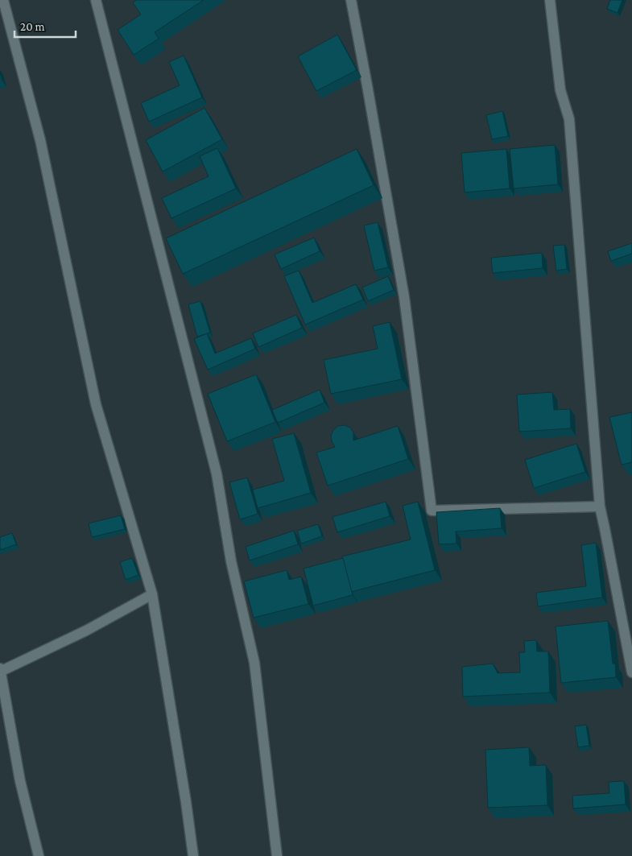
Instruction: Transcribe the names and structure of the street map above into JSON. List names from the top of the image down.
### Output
{
  "scale_bar": "20 m"
}
